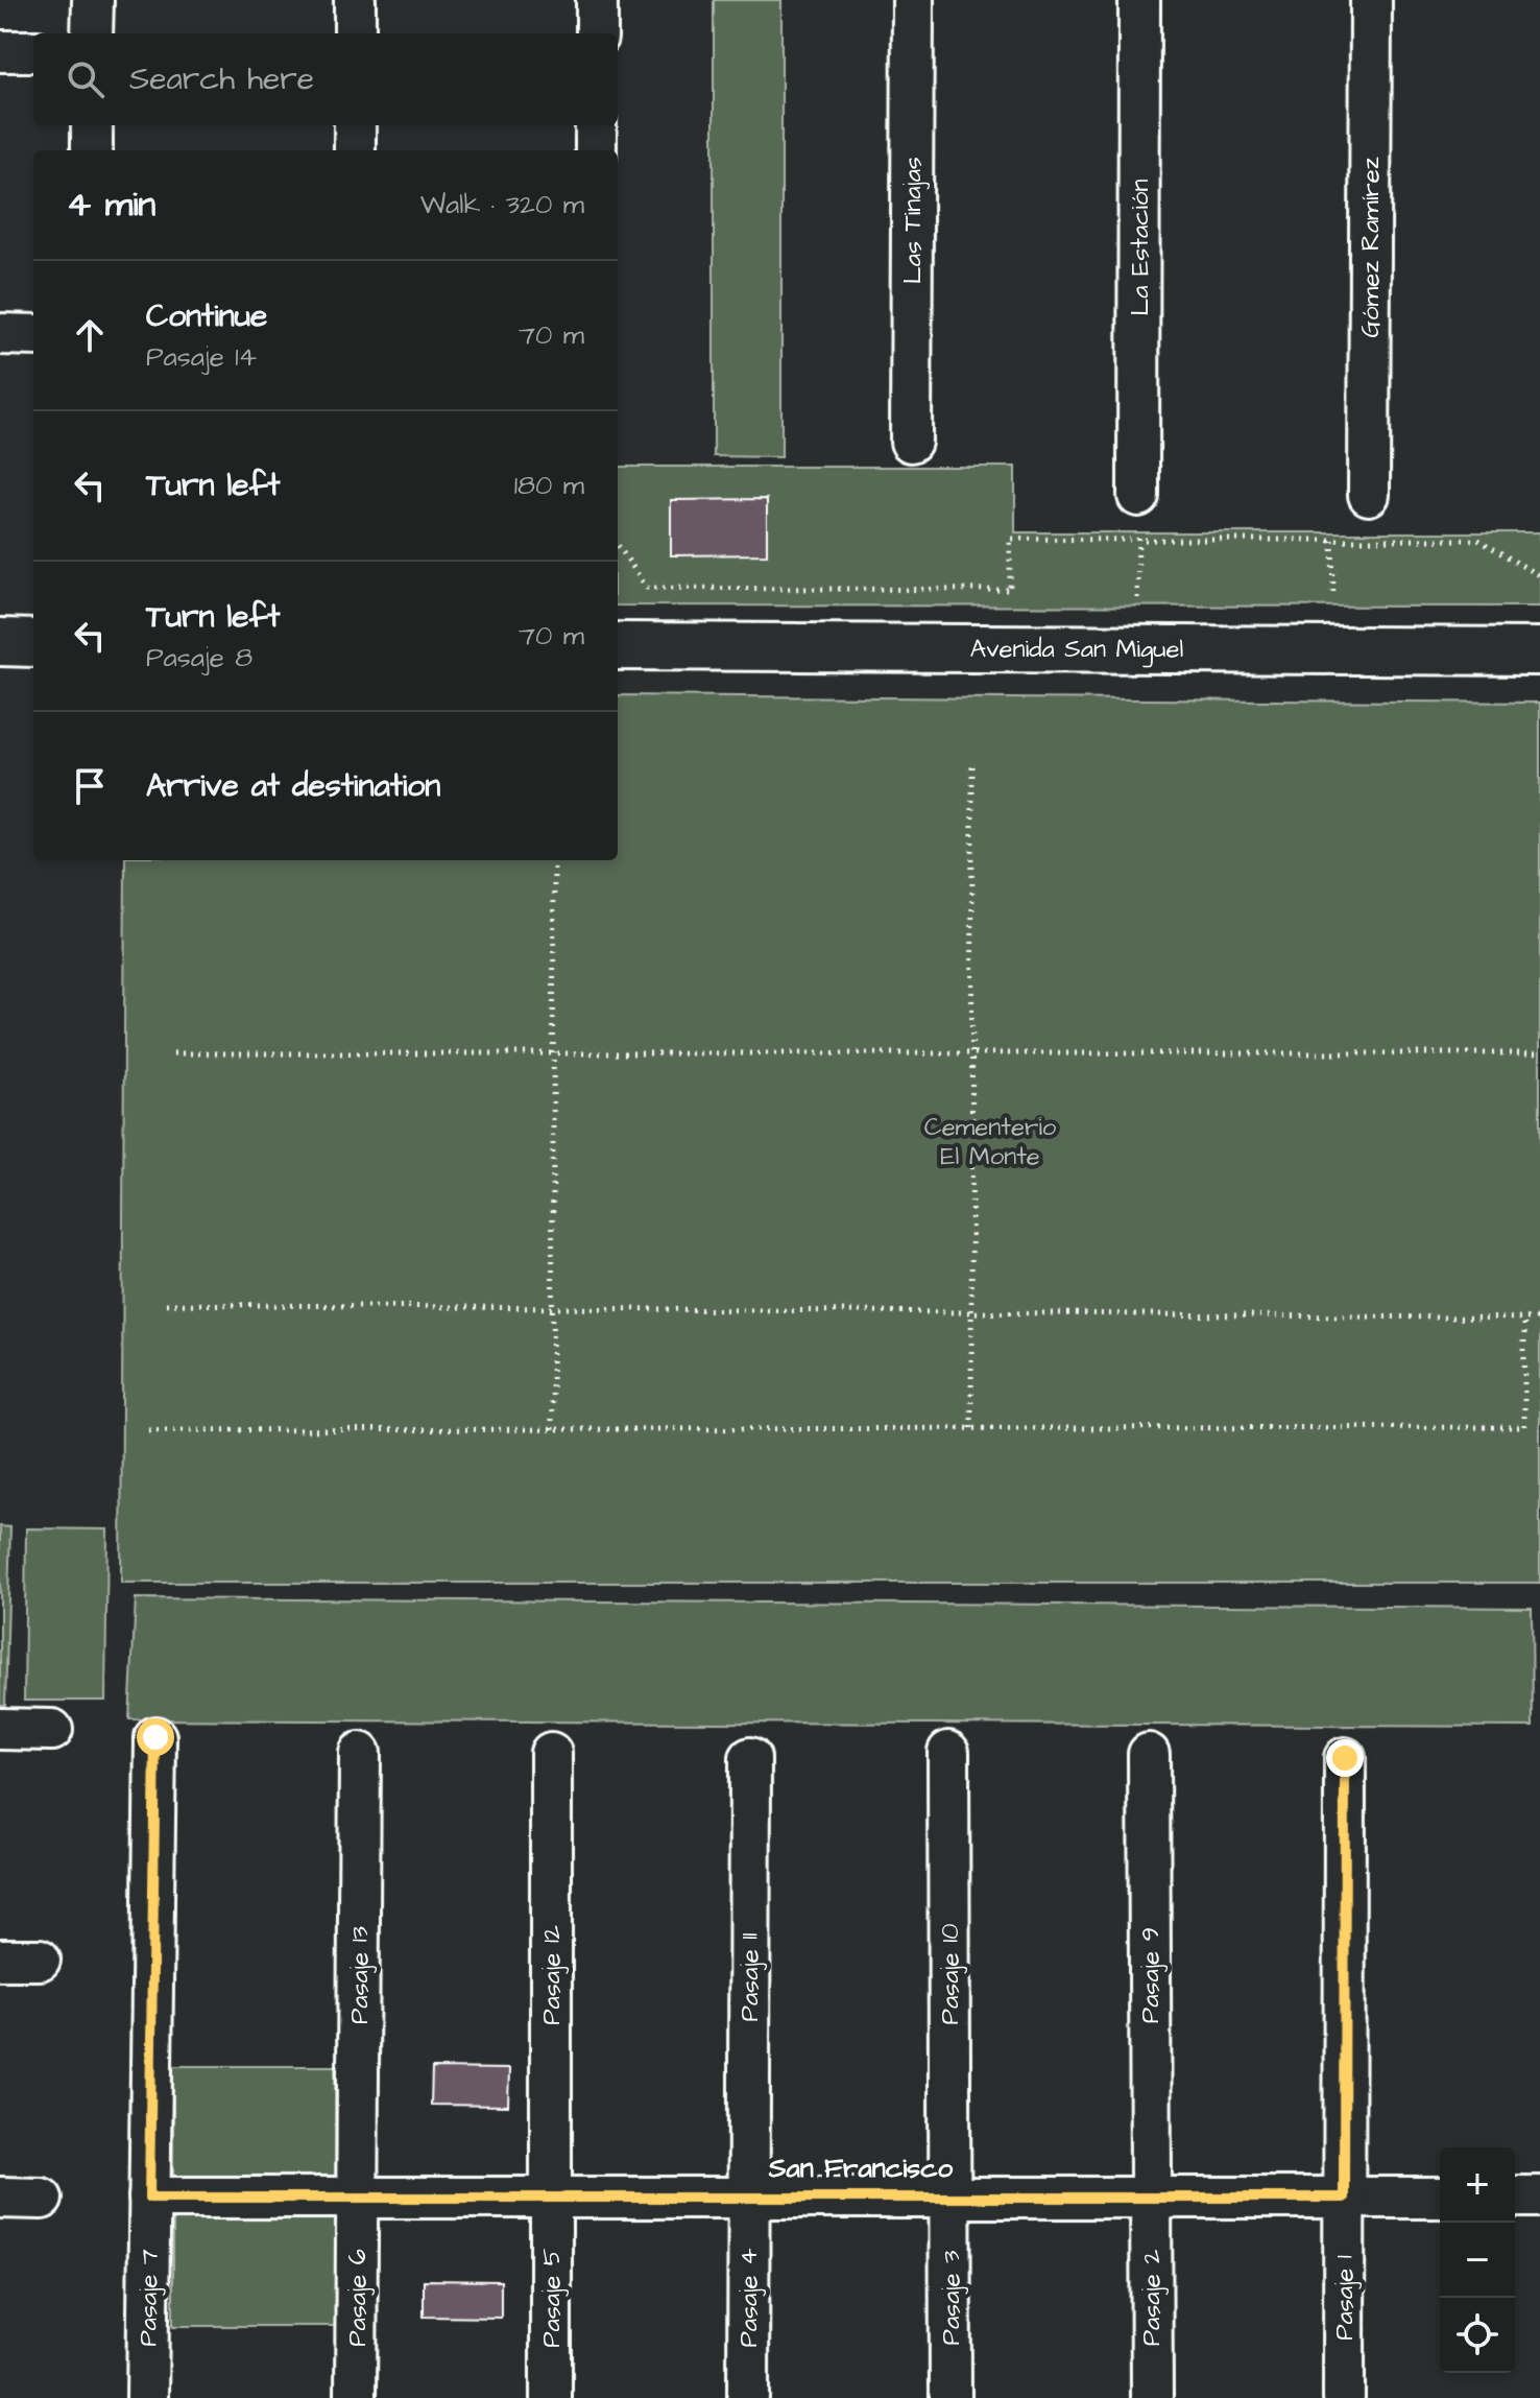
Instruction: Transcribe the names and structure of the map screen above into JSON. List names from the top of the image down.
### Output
{
  "streets": {
    "street": [
      "Las Tinajas",
      "La Estación",
      "Gómez Ramírez",
      "Avenida San Miguel",
      "Pasaje 10",
      "Pasaje 13",
      "Pasaje 12",
      "Pasaje 9",
      "Pasaje 11",
      "Pasaje 7",
      "Pasaje 6",
      "Pasaje 5",
      "Pasaje 4",
      "Pasaje 3",
      "Pasaje 2",
      "Pasaje 1"
    ]
  },
  "crossings": [
    ["Pasaje 10", "Pasaje 3"],
    ["Pasaje 13", "Pasaje 6"],
    ["Pasaje 12", "Pasaje 5"],
    ["Pasaje 9", "Pasaje 2"],
    ["Pasaje 11", "Pasaje 4"]
  ],
  "districts": ["San Francisco"],
  "parks": ["Cementerio El Monte"],
  "page": {
    "search": "Search here",
    "heading": ["4 min", "Walk · 320 m"],
    "list": [
      ["Continue", "Pasaje 14", "70 m"],
      ["Turn left", "180 m"],
      ["Turn left", "Pasaje 8", "70 m"],
      "Arrive at destination"
    ],
    "map_buttons": ["+", "−"]
  }
}
